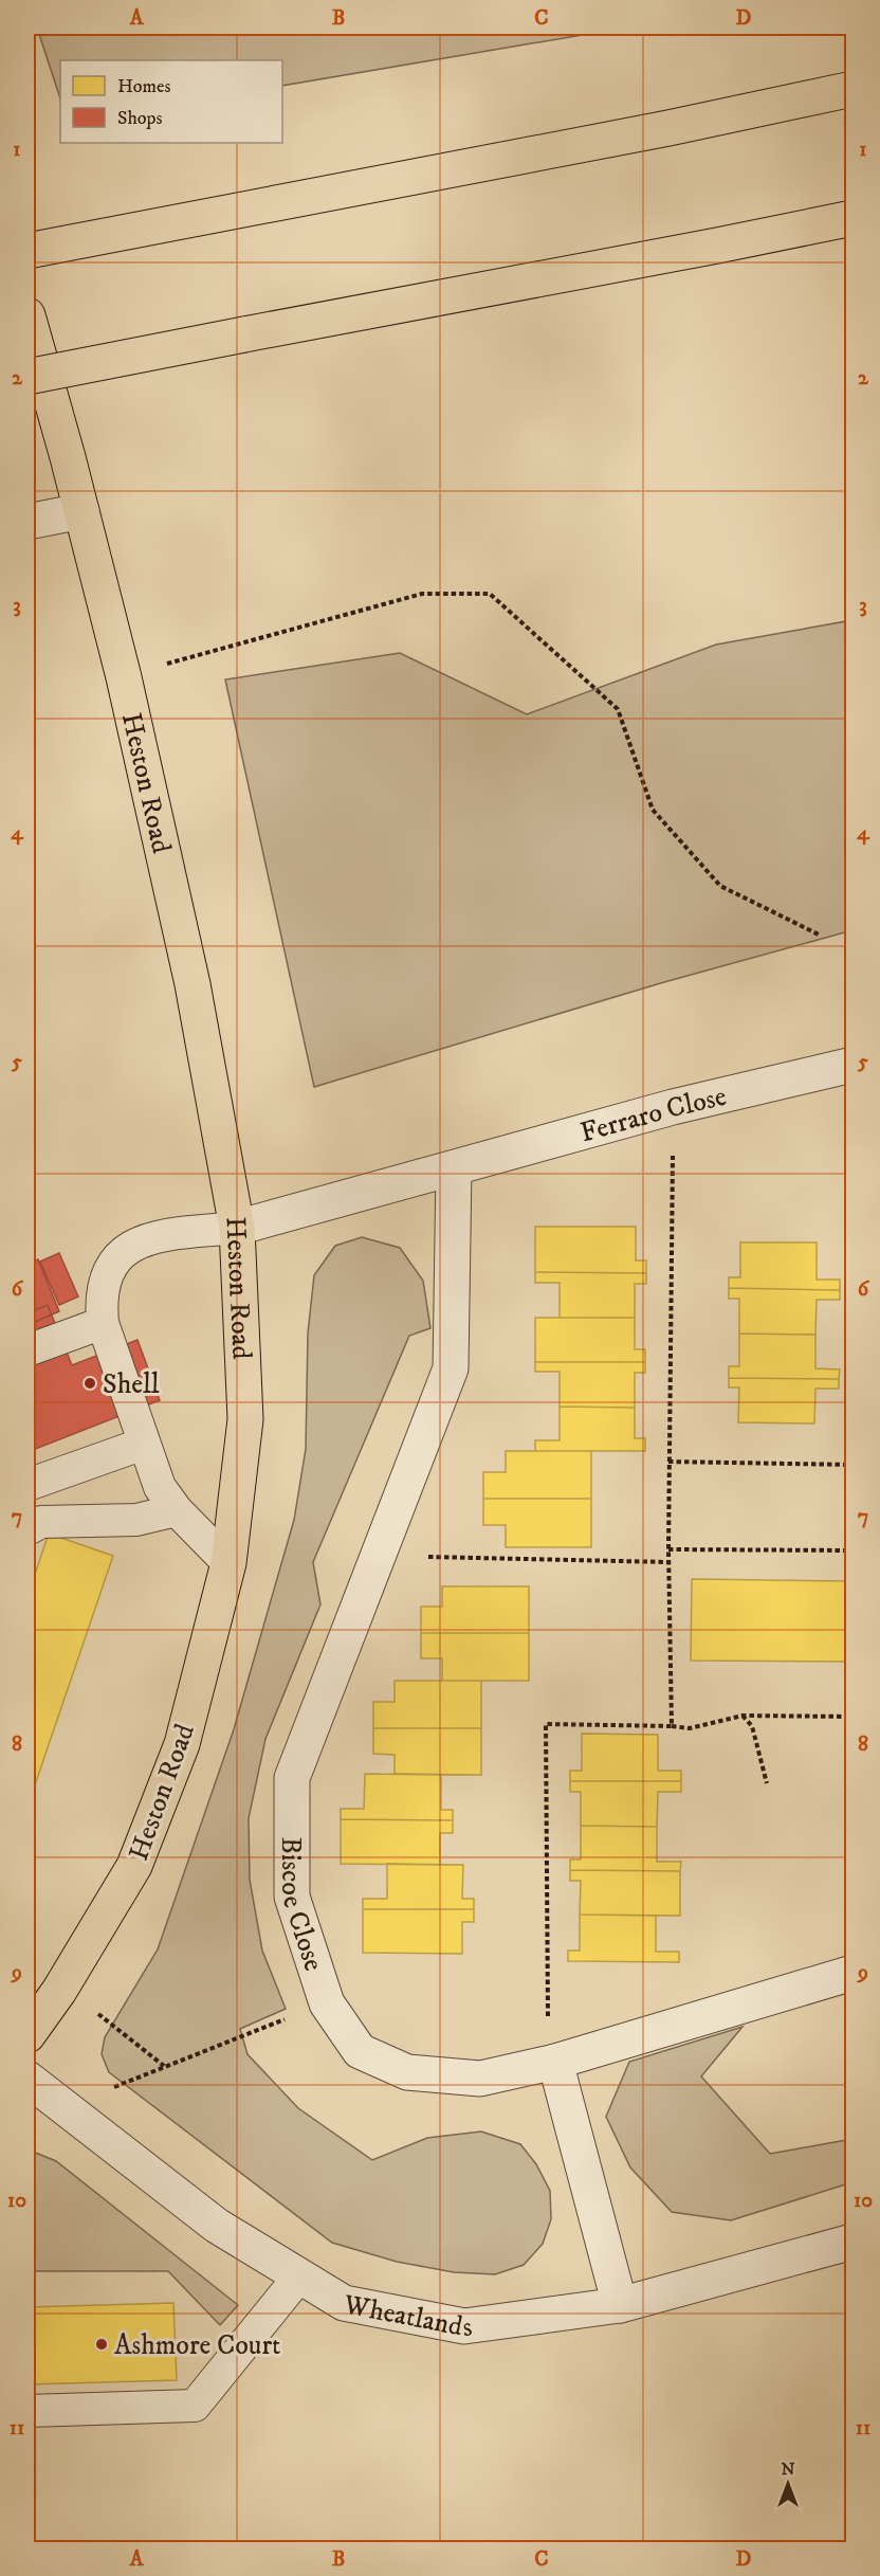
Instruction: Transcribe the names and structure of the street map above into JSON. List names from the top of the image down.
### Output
{
  "streets": {
    "main road": ["Heston Road"],
    "street": ["Ferraro Close", "Biscoe Close", "Wheatlands"]
  },
  "crossings": [
    ["Heston Road", "Ferraro Close"]
  ],
  "places": ["Shell", "Ashmore Court"],
  "legend": ["Homes", "Shops"],
  "north": "top",
  "grid": {
    "columns": [
      "A",
      "B",
      "C",
      "D"
    ],
    "rows": [
      "1",
      "2",
      "3",
      "4",
      "5",
      "6",
      "7",
      "8",
      "9",
      "10",
      "11"
    ]
  }
}
